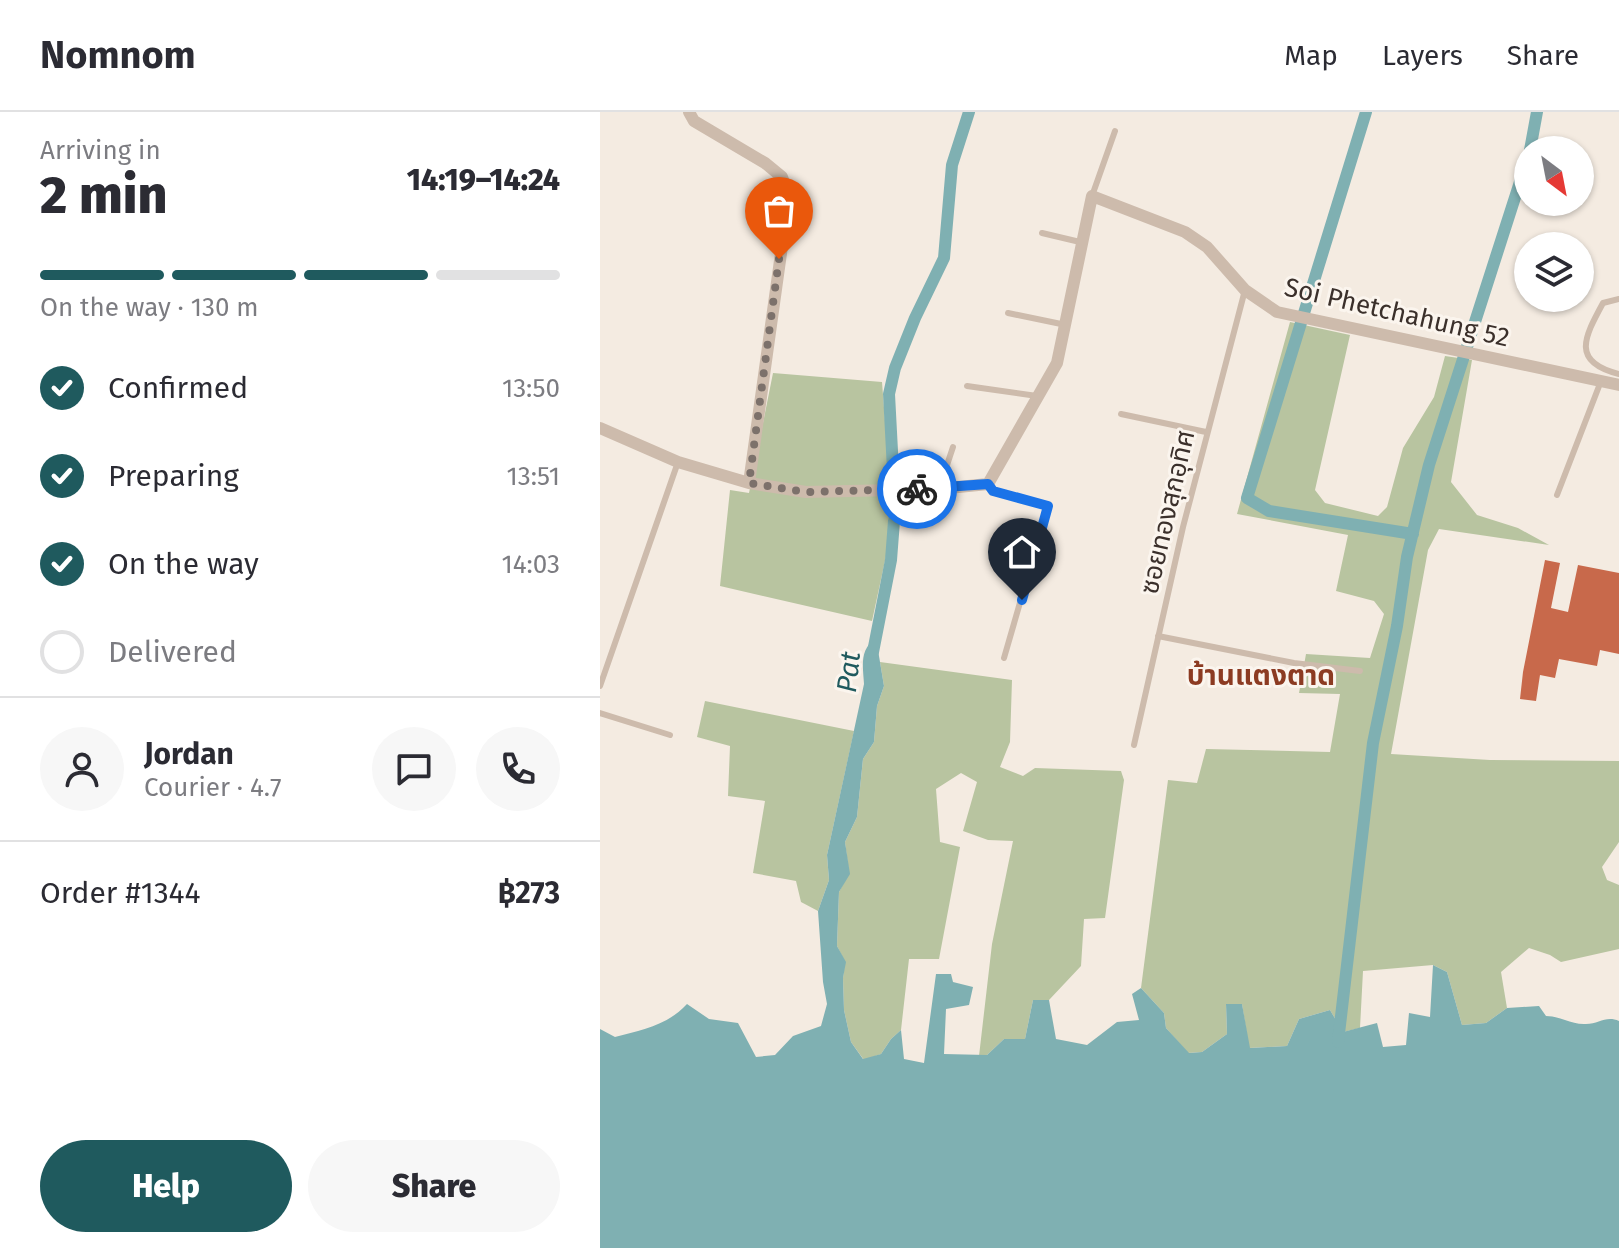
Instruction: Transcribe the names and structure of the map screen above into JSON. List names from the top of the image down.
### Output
{
  "streets": {
    "street": ["Soi Phetchahung 52"],
    "lane": ["ซอยทองสุกอุทิศ"]
  },
  "crossings": [
    ["Soi Phetchahung 52", "ซอยทองสุกอุทิศ"]
  ],
  "districts": ["บ้านแตงตาด"],
  "water": ["Pat"],
  "north": "bottom right",
  "page": {
    "header": "Nomnom",
    "nav": ["Map", "Layers", "Share"],
    "heading": ["2 min", "Arriving in", "14:19–14:24"],
    "panel": [
      "Jordan",
      "Courier · 4.7",
      "Order #1344",
      "฿273"
    ],
    "bar": "On the way · 130 m",
    "list": [
      ["Confirmed", "13:50"],
      ["Preparing", "13:51"],
      ["On the way", "14:03"],
      "Delivered"
    ],
    "buttons": ["Help", "Share"]
  }
}
